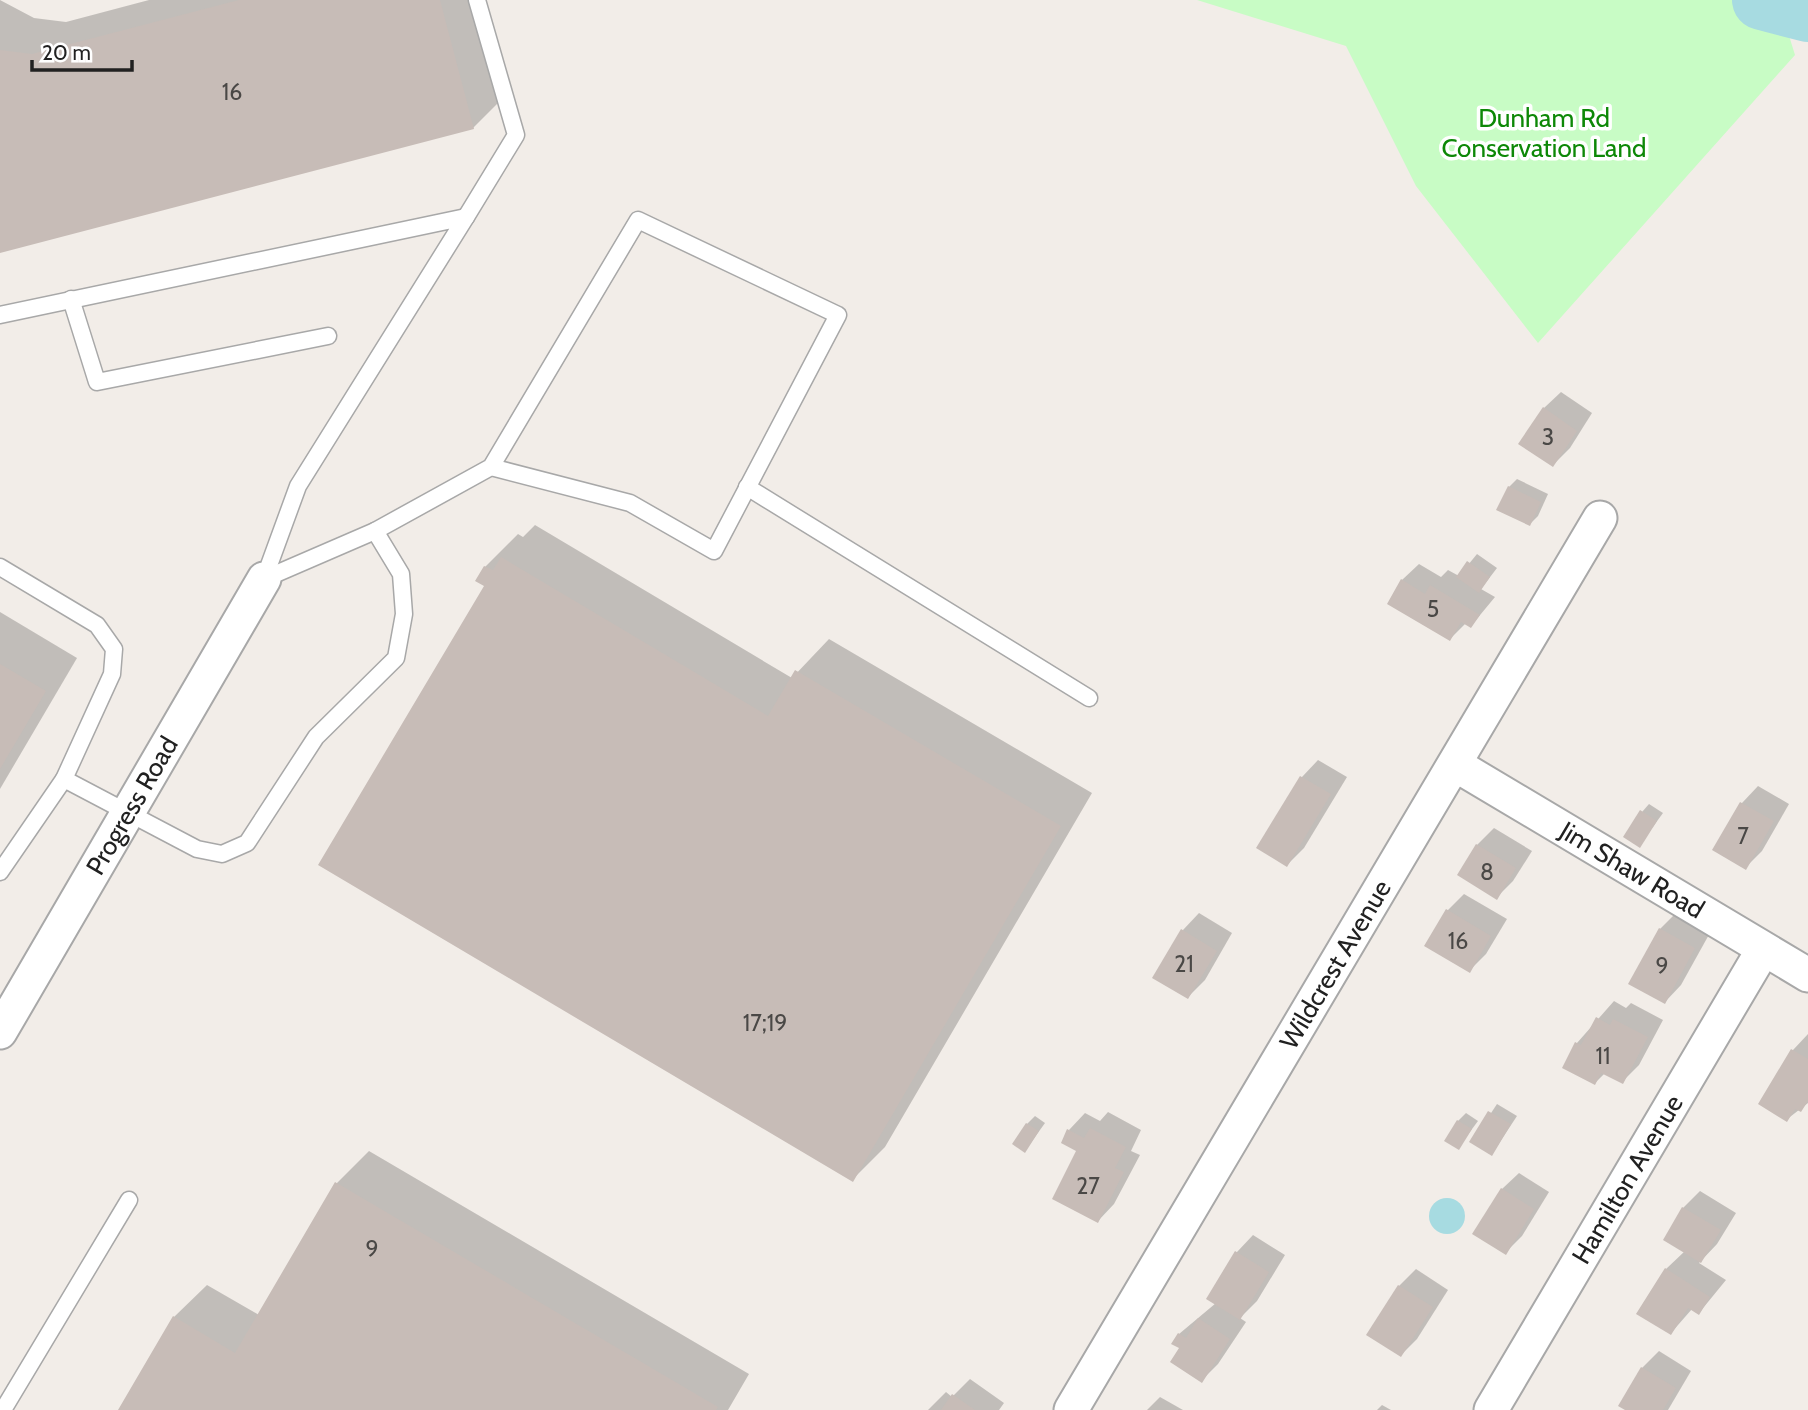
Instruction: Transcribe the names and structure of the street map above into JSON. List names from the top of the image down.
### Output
{
  "streets": {
    "street": [
      "Progress Road",
      "Jim Shaw Road",
      "Wildcrest Avenue",
      "Hamilton Avenue"
    ]
  },
  "crossings": [
    ["Jim Shaw Road", "Wildcrest Avenue"],
    ["Jim Shaw Road", "Hamilton Avenue"]
  ],
  "parks": ["Dunham Rd Conservation Land"],
  "house_numbers": [
    "16",
    "3",
    "5",
    "7",
    "8",
    "16",
    "21",
    "9",
    "17;19",
    "11",
    "27",
    "9"
  ],
  "scale_bar": "20 m"
}
